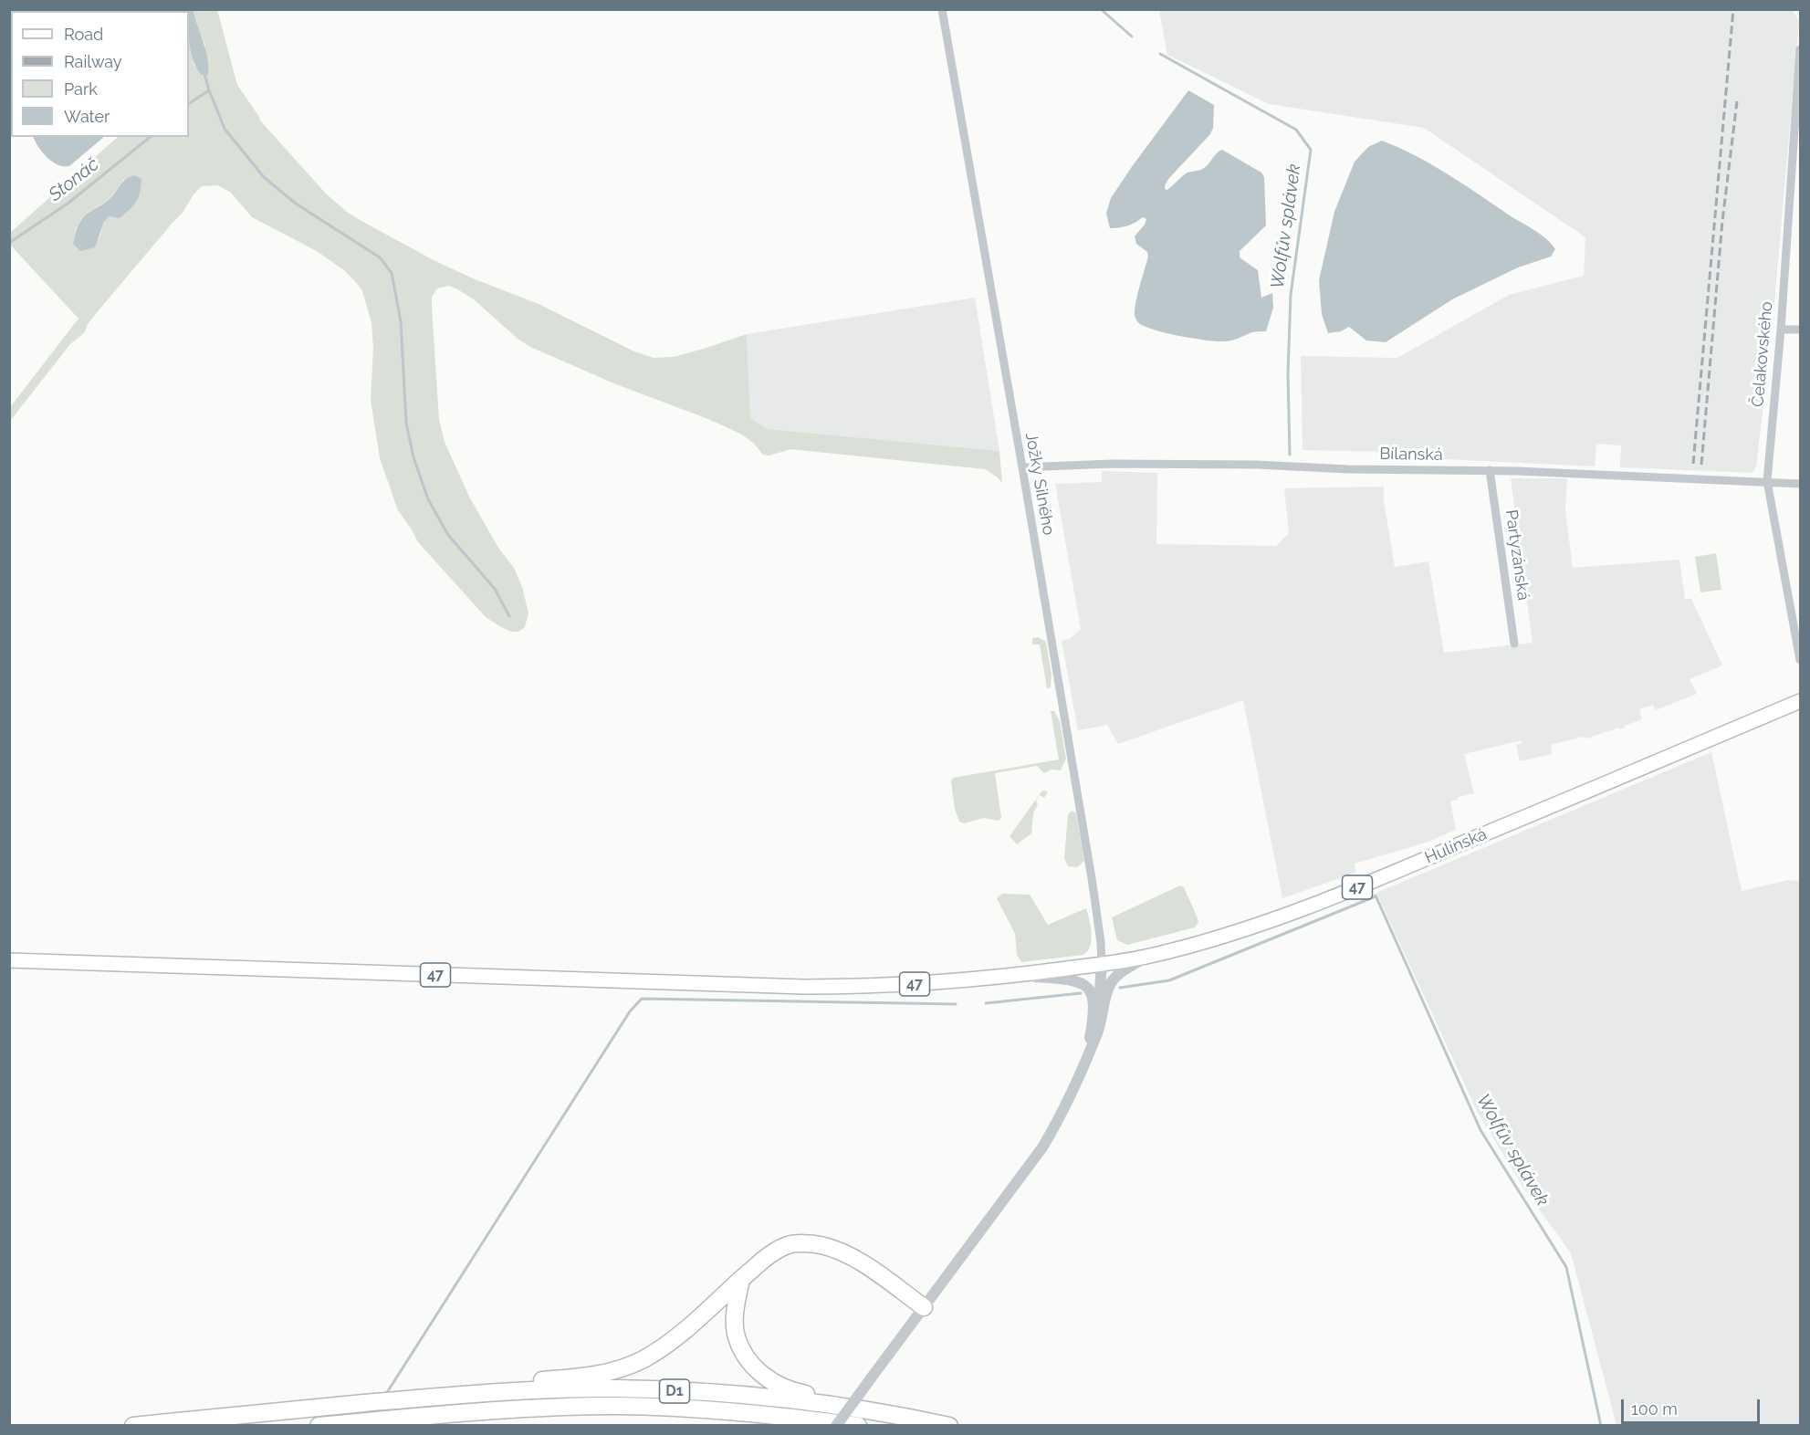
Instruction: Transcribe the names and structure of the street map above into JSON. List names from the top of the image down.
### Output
{
  "streets": {
    "highway": ["D1"],
    "main road": ["Hulínská", "47"],
    "street": [
      "Čelakovského",
      "Bílanská",
      "Jožky Silného",
      "Partyzánská"
    ]
  },
  "crossings": [
    ["Čelakovského", "Bílanská"],
    ["Bílanská", "Jožky Silného"],
    ["Bílanská", "Partyzánská"],
    ["Jožky Silného", "Hulínská"],
    ["Jožky Silného", "47"],
    ["Hulínská", "47"]
  ],
  "water": ["Stonáč", "Wolfův splávek"],
  "legend": [
    "Road",
    "Railway",
    "Park",
    "Water"
  ],
  "scale_bar": "100 m"
}
